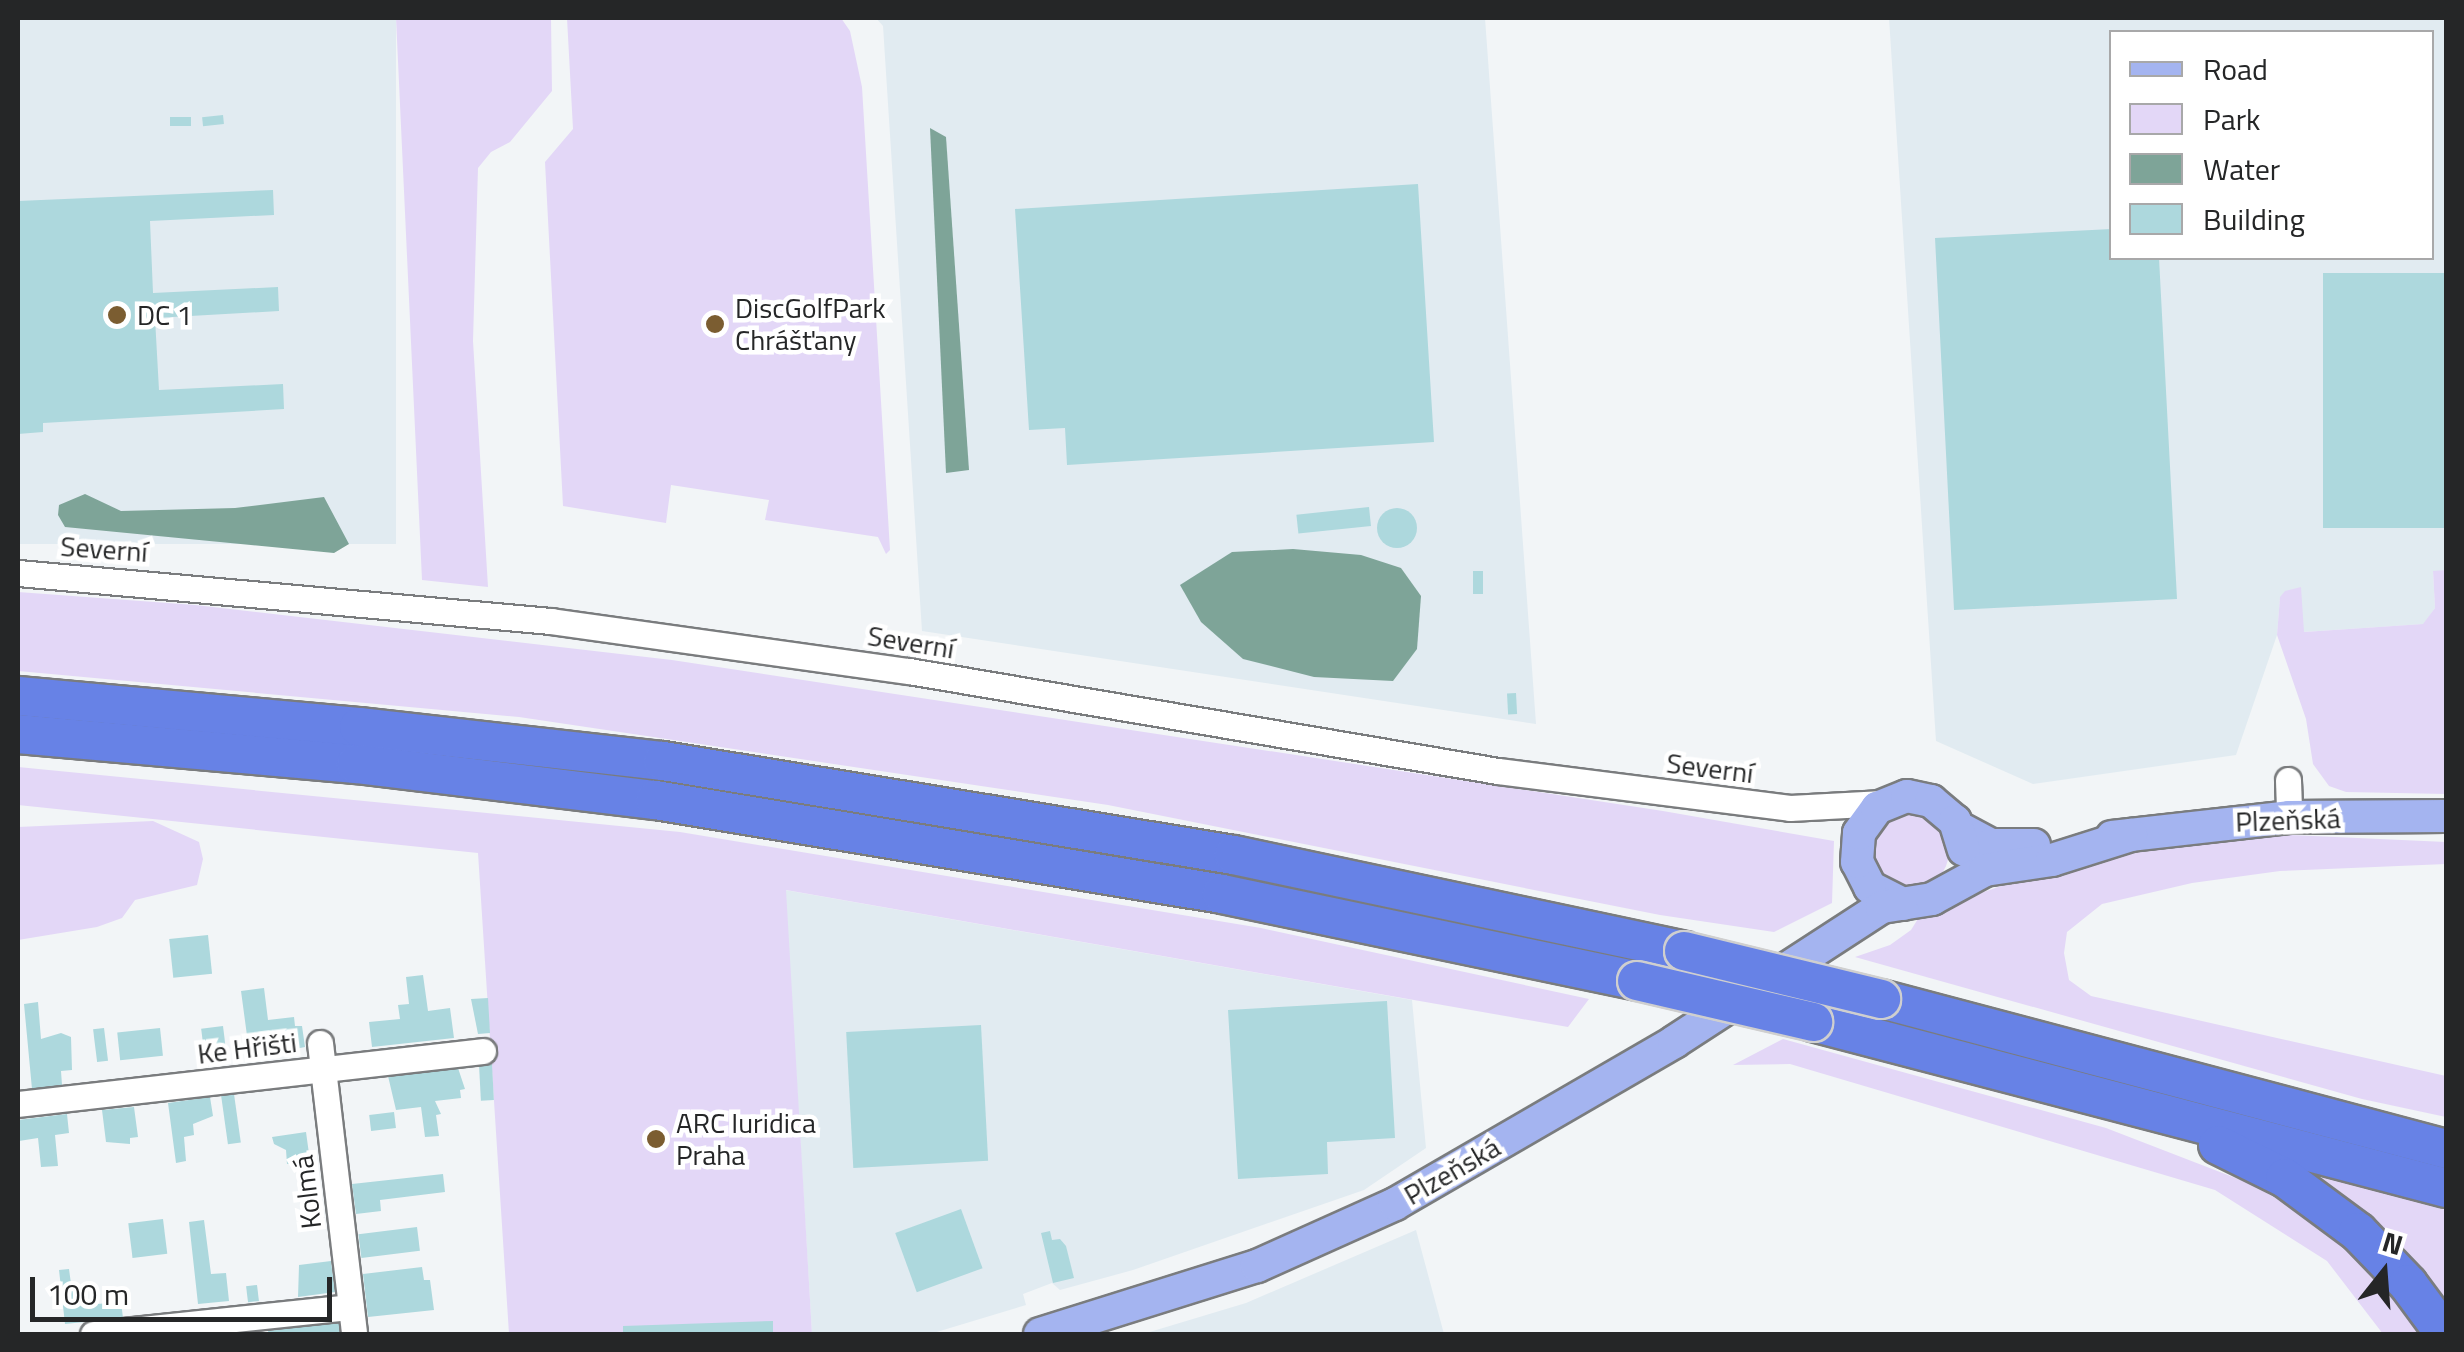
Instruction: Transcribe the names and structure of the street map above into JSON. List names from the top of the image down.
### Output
{
  "streets": {
    "main road": ["Plzeňská"],
    "street": ["Severní", "Ke Hřišti", "Kolmá"]
  },
  "crossings": [
    ["Severní", "Plzeňská"],
    ["Ke Hřišti", "Kolmá"]
  ],
  "places": ["DC 1", "DiscGolfPark Chrášťany", "ARC Iuridica Praha"],
  "legend": [
    "Road",
    "Park",
    "Water",
    "Building"
  ],
  "scale_bar": "100 m",
  "north": "top"
}
